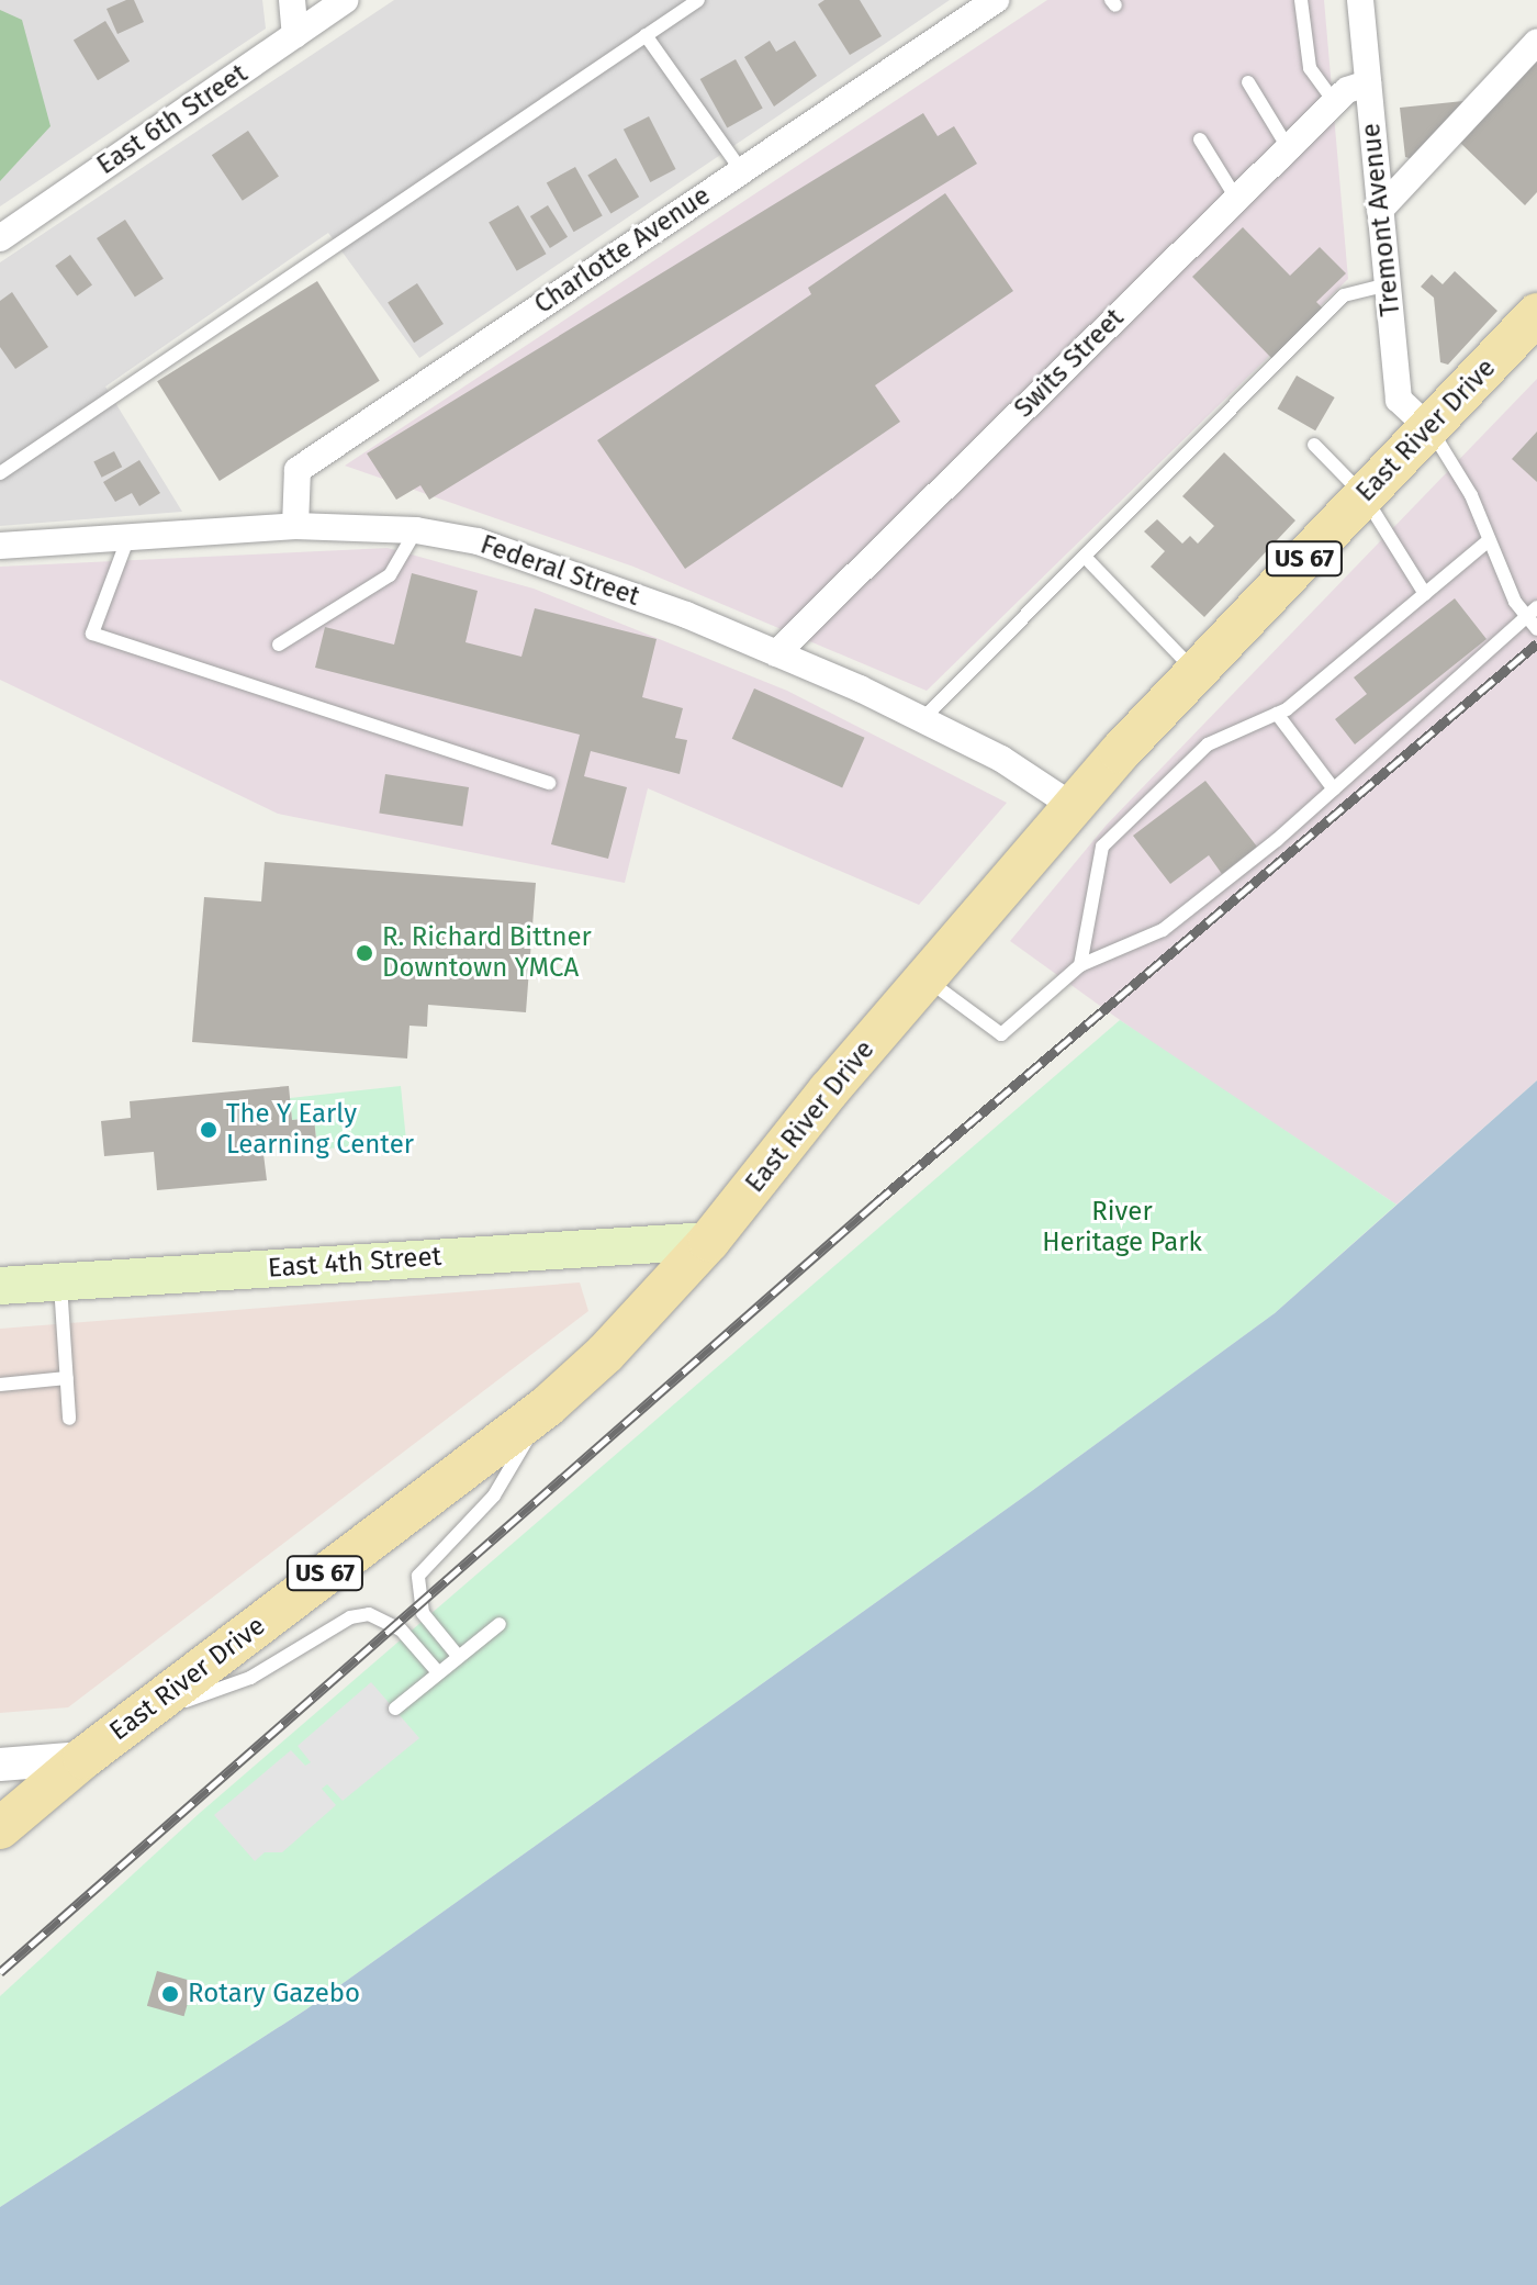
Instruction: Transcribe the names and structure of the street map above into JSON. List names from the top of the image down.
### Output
{
  "streets": {
    "main road": ["East River Drive", "US 67", "East 4th Street"],
    "street": [
      "East 6th Street",
      "Tremont Avenue",
      "Charlotte Avenue",
      "Swits Street",
      "Federal Street"
    ]
  },
  "crossings": [
    ["Tremont Avenue", "Swits Street"],
    ["Tremont Avenue", "East River Drive"],
    ["Charlotte Avenue", "Federal Street"],
    ["Swits Street", "Federal Street"],
    ["East River Drive", "Federal Street"],
    ["East River Drive", "East 4th Street"]
  ],
  "parks": ["River Heritage Park"],
  "places": ["R. Richard Bittner Downtown YMCA", "The Y Early Learning Center", "Rotary Gazebo"]
}
